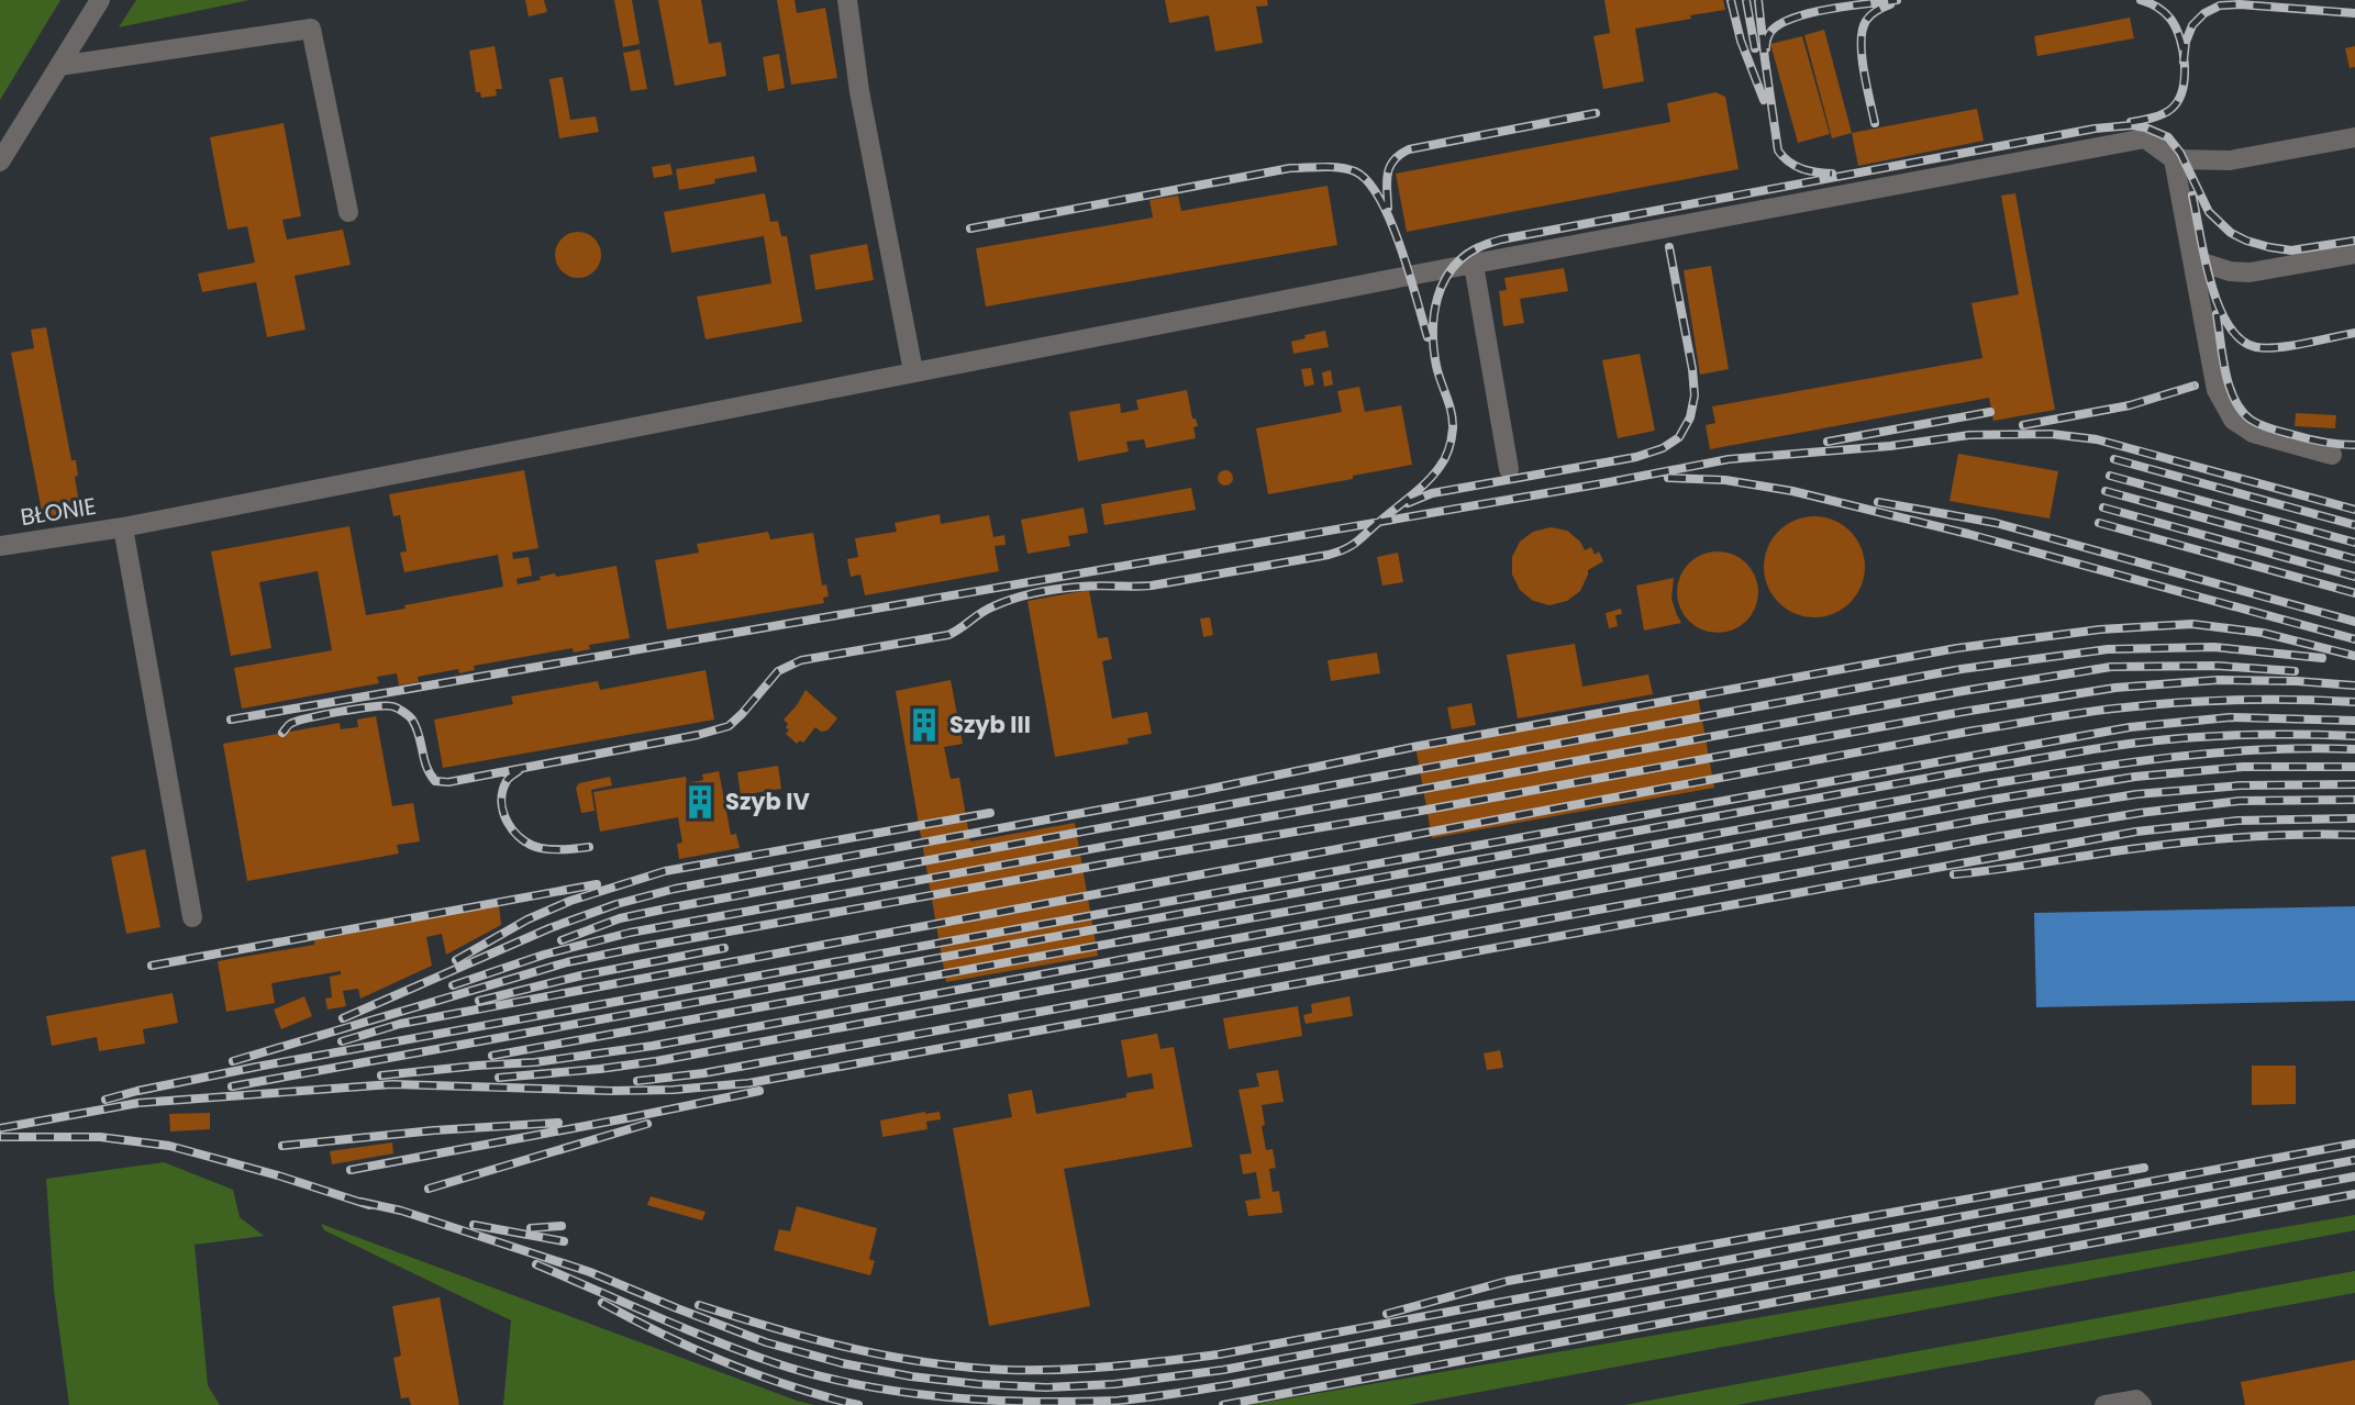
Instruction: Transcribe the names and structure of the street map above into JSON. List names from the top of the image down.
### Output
{
  "streets": {
    "street": ["BŁONIE"]
  },
  "places": {
    "building": ["Szyb III", "Szyb IV"]
  }
}
